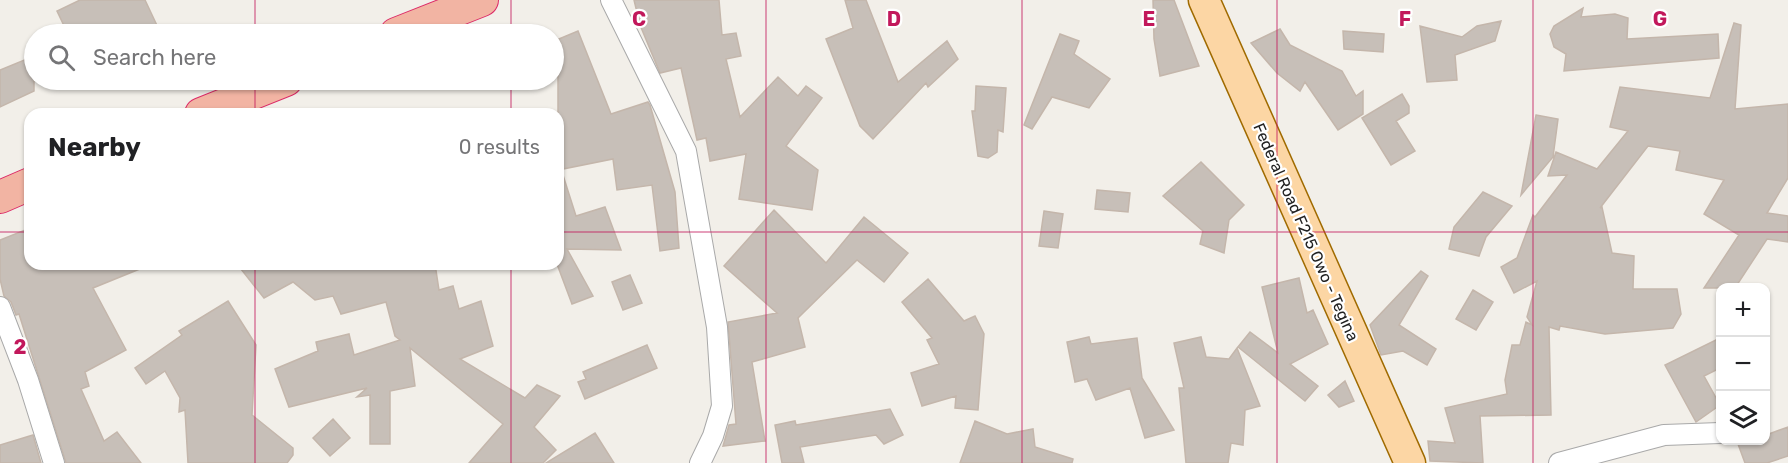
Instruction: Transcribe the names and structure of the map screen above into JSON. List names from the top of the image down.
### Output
{
  "streets": {
    "main road": ["Federal Road F215 Owo - Tegina"]
  },
  "page": {
    "search": "Search here",
    "heading": ["Nearby", "0 results"],
    "map_buttons": ["+", "−"]
  },
  "grid": {
    "columns": [
      "C",
      "D",
      "E",
      "F",
      "G"
    ],
    "rows": ["2"]
  }
}
